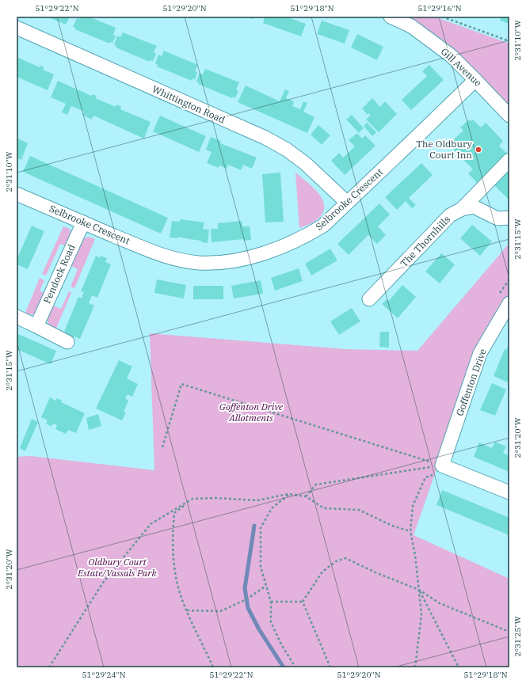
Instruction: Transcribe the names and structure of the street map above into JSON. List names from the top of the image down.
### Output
{
  "streets": {
    "street": [
      "Gill Avenue",
      "Whittington Road",
      "Selbrooke Crescent",
      "The Thornhills",
      "Pendock Road",
      "Goffenton Drive"
    ]
  },
  "crossings": [
    ["Gill Avenue", "Selbrooke Crescent"],
    ["Whittington Road", "Selbrooke Crescent"],
    ["Selbrooke Crescent", "Pendock Road"]
  ],
  "parks": ["Goffenton Drive Allotments", "Oldbury Court Estate/Vassals Park"],
  "places": ["The Oldbury Court Inn"],
  "coordinates": [
    "51°29'22\"N",
    "51°29'20\"N",
    "51°29'18\"N",
    "51°29'16\"N",
    "2°31'10\"W",
    "2°31'15\"W",
    "2°31'20\"W",
    "2°31'25\"W",
    "51°29'24\"N"
  ]
}
